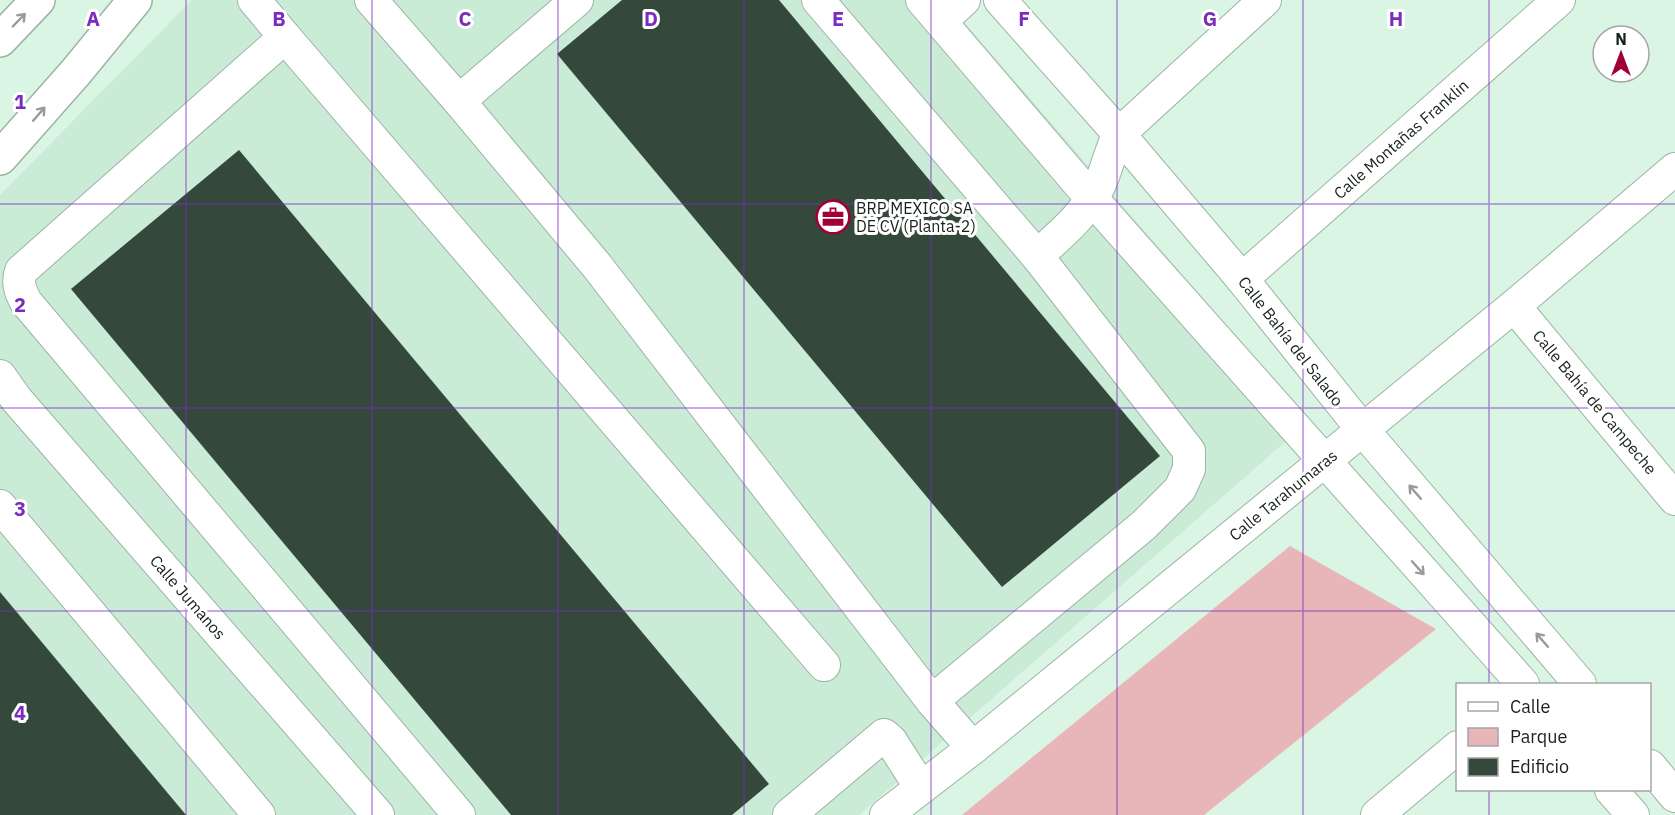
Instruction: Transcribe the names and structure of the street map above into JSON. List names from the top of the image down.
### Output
{
  "streets": {
    "street": [
      "Calle Montañas Franklin",
      "Calle Bahía del Salado",
      "Calle Bahía de Campeche",
      "Calle Tarahumaras",
      "Calle Jumanos"
    ]
  },
  "crossings": [
    ["Calle Montañas Franklin", "Calle Bahía del Salado"],
    ["Calle Bahía del Salado", "Calle Tarahumaras"],
    ["Calle Bahía de Campeche", "Calle Tarahumaras"]
  ],
  "places": {
    "office": ["BRP MEXICO SA DE CV (Planta-2)"]
  },
  "legend": ["Calle", "Parque", "Edificio"],
  "north": "top",
  "grid": {
    "columns": [
      "A",
      "B",
      "C",
      "D",
      "E",
      "F",
      "G",
      "H"
    ],
    "rows": [
      "1",
      "2",
      "3",
      "4"
    ]
  }
}
